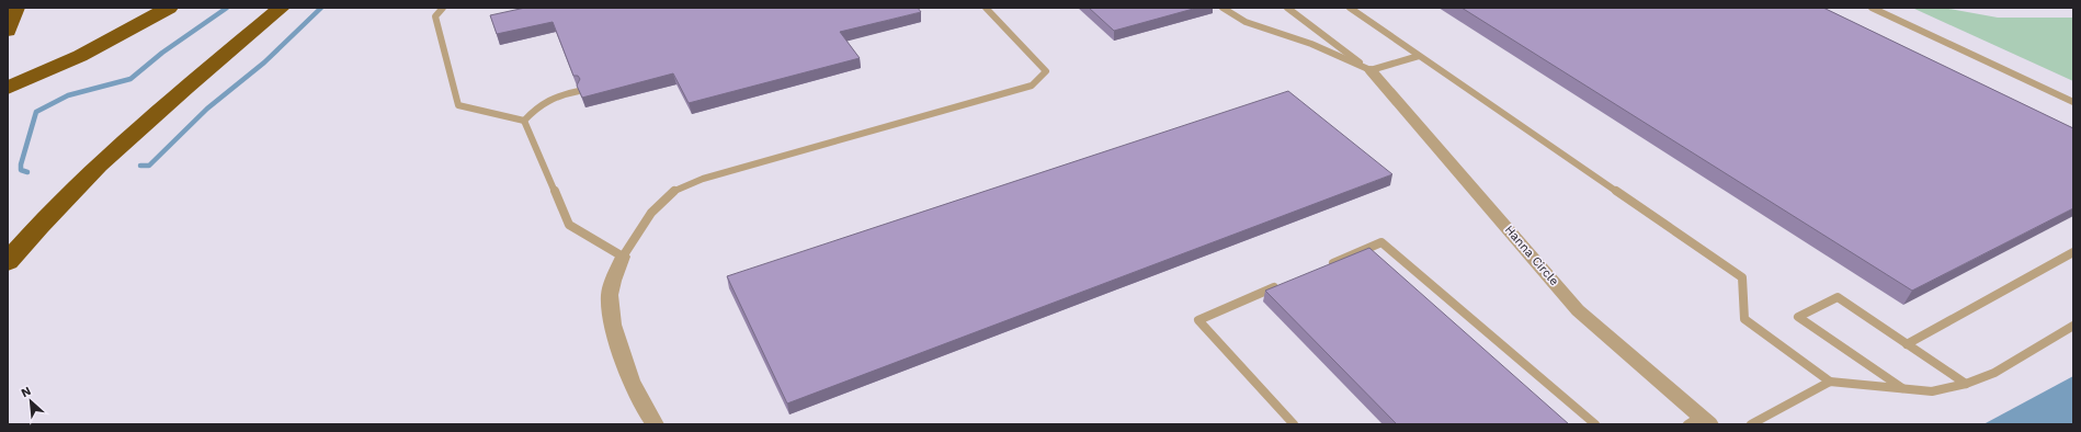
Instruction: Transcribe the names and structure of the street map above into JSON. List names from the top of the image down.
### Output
{
  "streets": {
    "street": ["Hanna Circle"]
  },
  "north": "top left"
}
